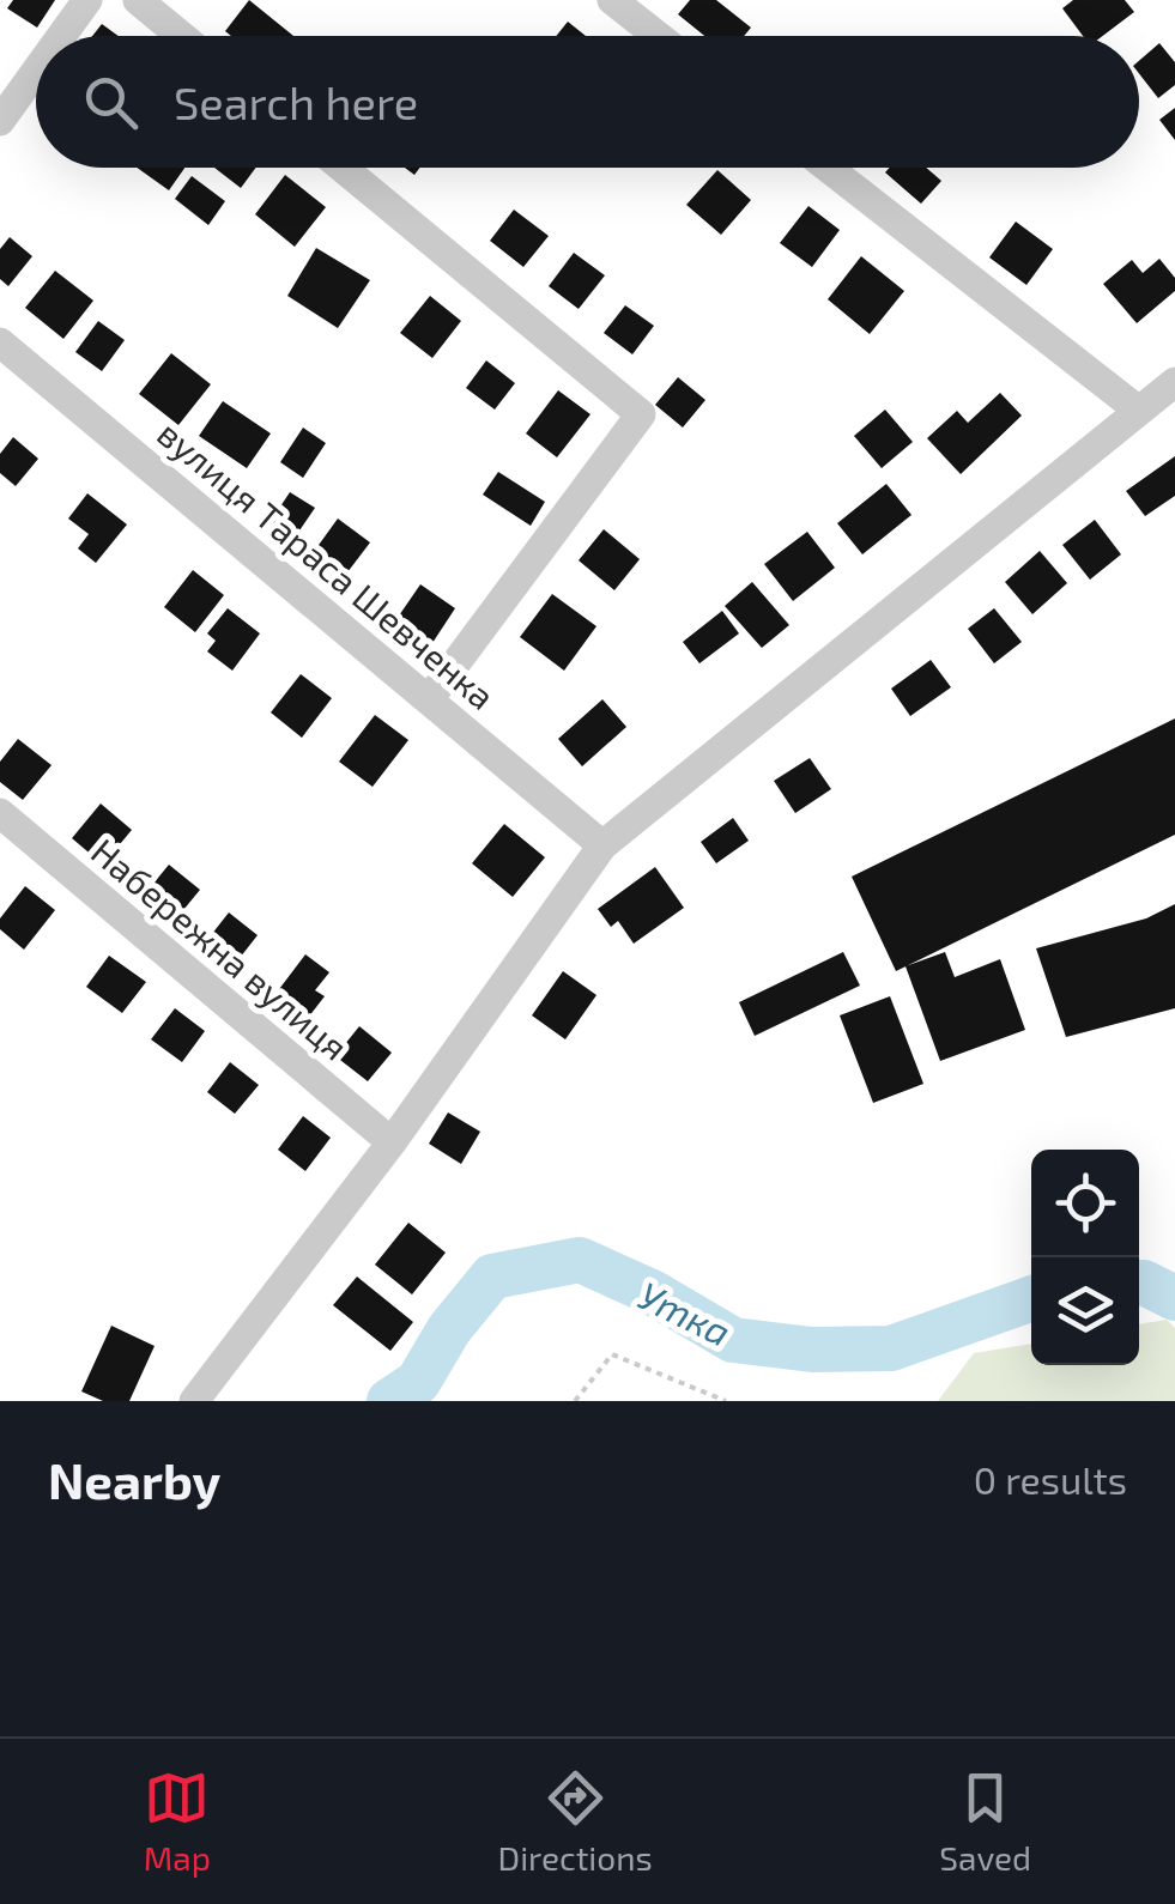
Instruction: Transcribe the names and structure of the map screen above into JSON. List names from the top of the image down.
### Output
{
  "streets": {
    "street": ["вулиця Тараса Шевченка", "Набережна вулиця"]
  },
  "water": ["Утка"],
  "page": {
    "search": "Search here",
    "heading": ["Nearby", "0 results"],
    "nav": ["Map", "Directions", "Saved"]
  }
}
